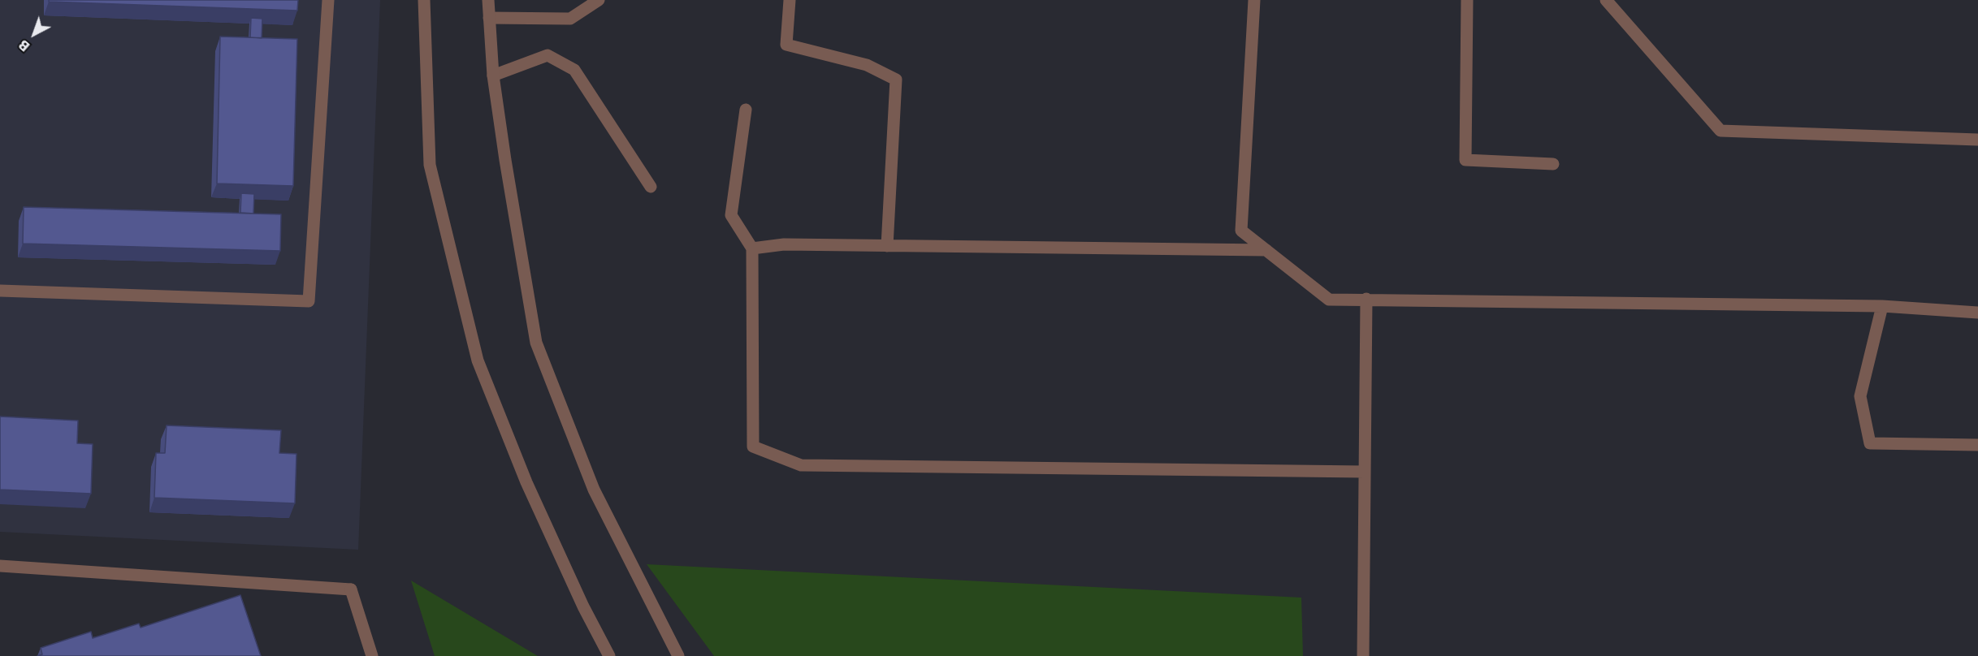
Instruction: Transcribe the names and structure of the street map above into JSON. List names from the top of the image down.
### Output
{
  "north": "bottom left"
}
